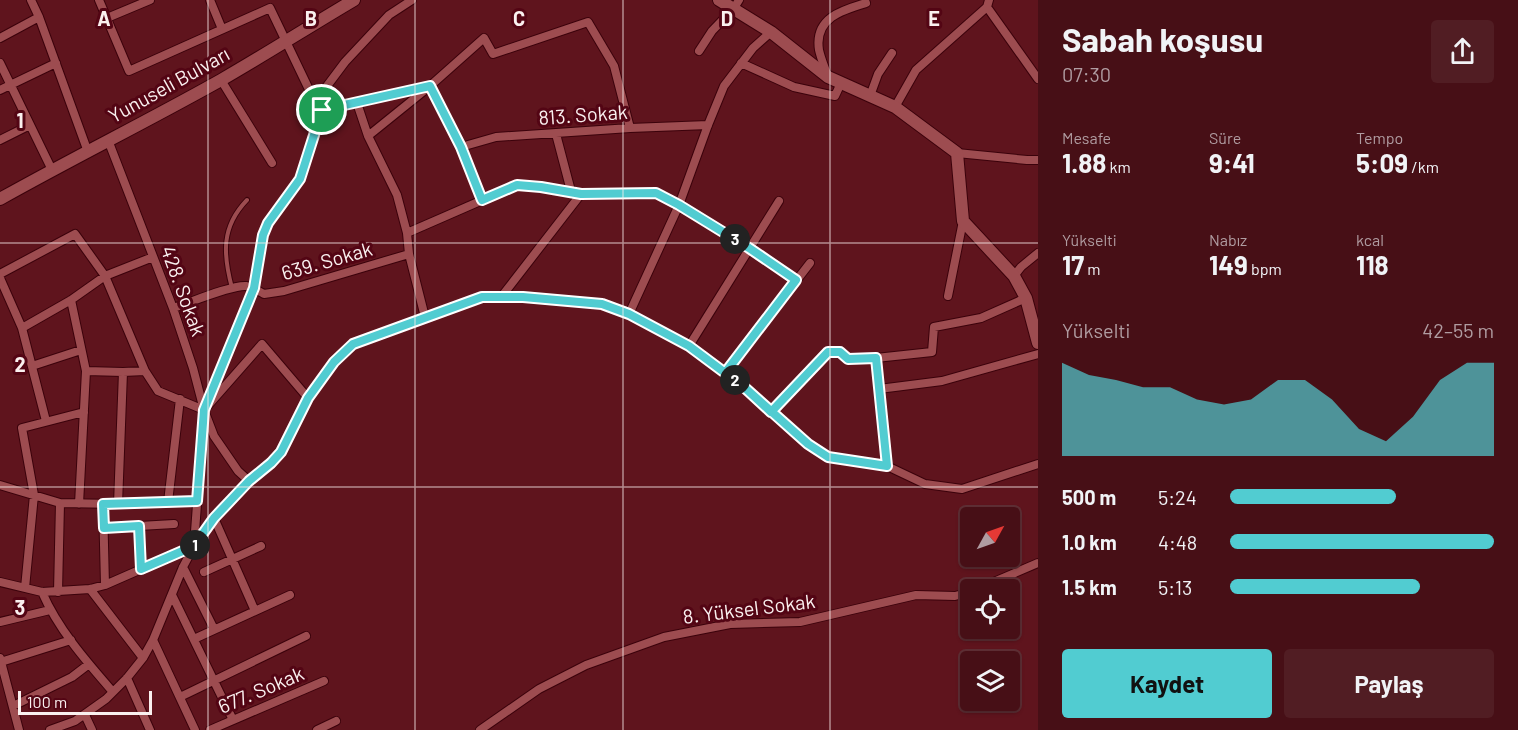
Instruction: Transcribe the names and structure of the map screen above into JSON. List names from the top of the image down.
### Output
{
  "streets": {
    "street": [
      "Yunuseli Bulvarı",
      "813. Sokak",
      "639. Sokak",
      "428. Sokak",
      "8. Yüksel Sokak",
      "677. Sokak"
    ]
  },
  "crossings": [
    ["Yunuseli Bulvarı", "428. Sokak"],
    ["639. Sokak", "428. Sokak"]
  ],
  "scale_bar": "100 m",
  "north": "top right",
  "page": {
    "heading": ["Sabah koşusu", "07:30"],
    "stats": [
      ["Mesafe", "1.88 km"],
      ["Süre", "9:41"],
      ["Tempo", "5:09 /km"],
      ["Yükselti", "17 m"],
      ["Nabız", "149 bpm"],
      ["kcal", "118"]
    ],
    "pins": ["3", "2", "1"],
    "chart": ["Yükselti", "42–55 m"],
    "list": [
      {
        "name": "500 m",
        "note": "5:24"
      },
      {
        "name": "1.0 km",
        "note": "4:48"
      },
      {
        "name": "1.5 km",
        "note": "5:13"
      }
    ],
    "buttons": ["Kaydet", "Paylaş"],
    "scale": "100 m"
  },
  "grid": {
    "columns": [
      "A",
      "B",
      "C",
      "D",
      "E"
    ],
    "rows": ["1", "2", "3"]
  }
}
